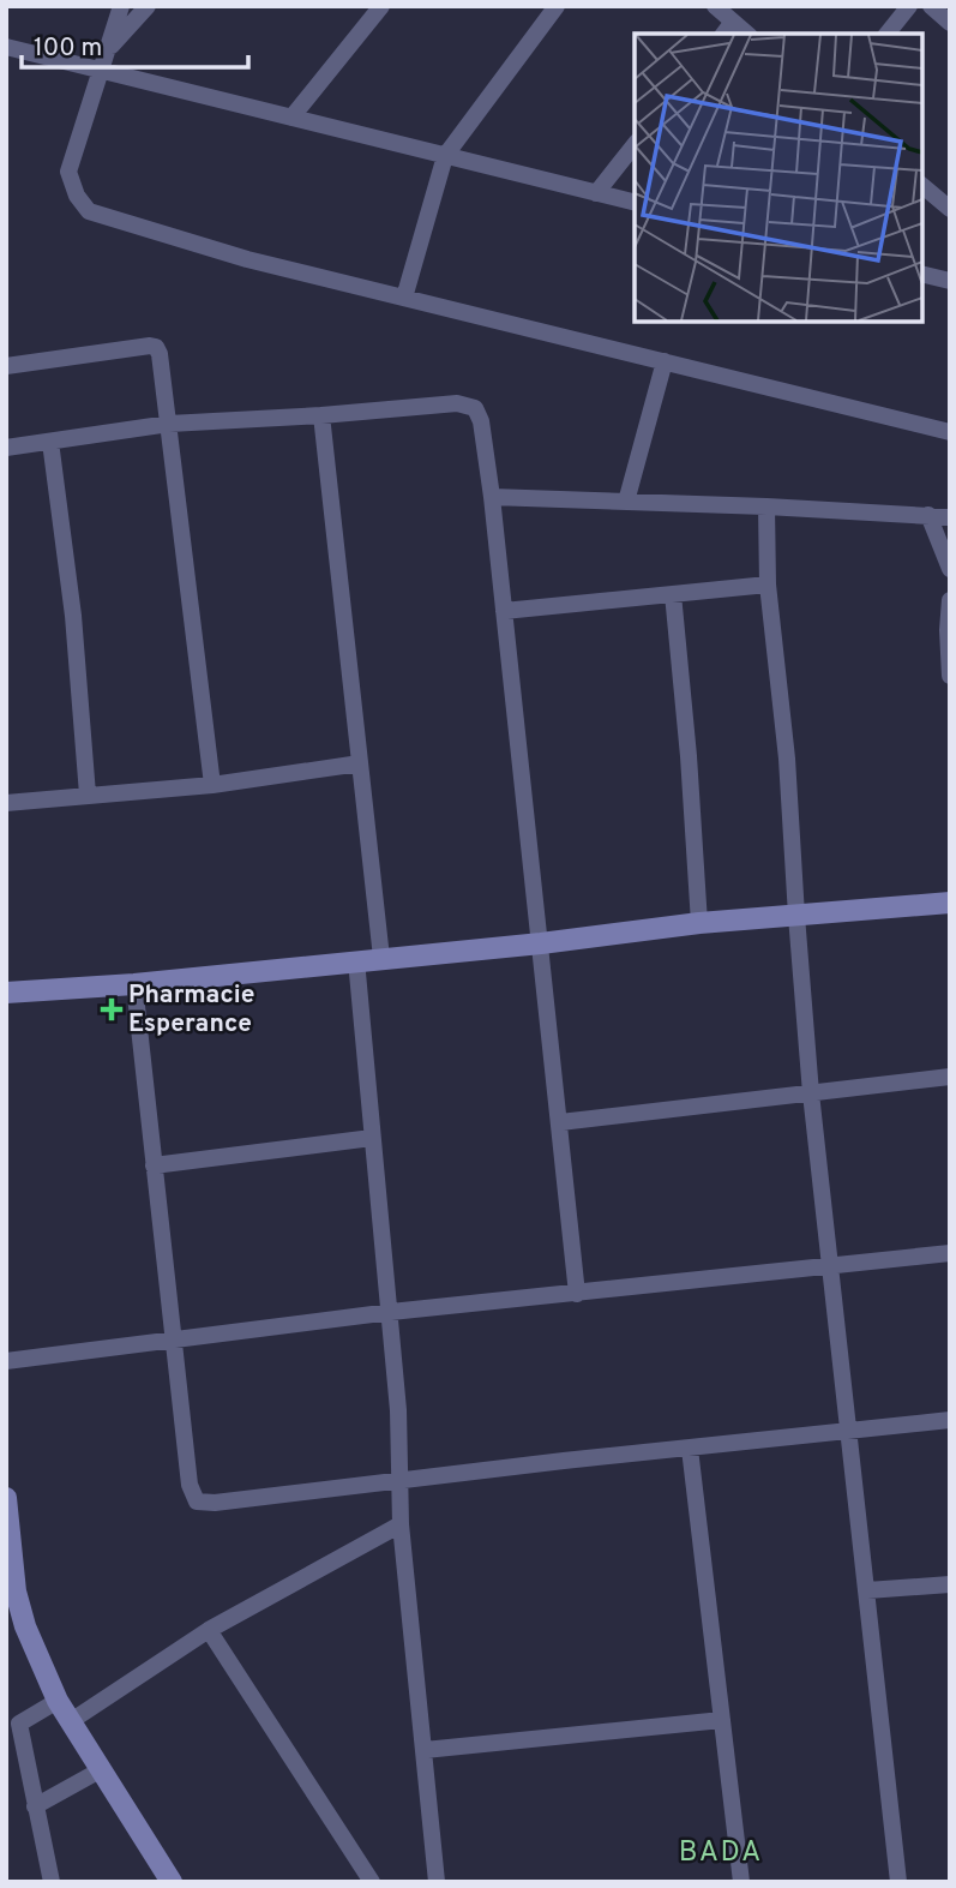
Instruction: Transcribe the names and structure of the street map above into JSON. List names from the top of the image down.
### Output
{
  "districts": ["BADA"],
  "places": {
    "health": ["Pharmacie Esperance"]
  },
  "scale_bar": "100 m"
}
